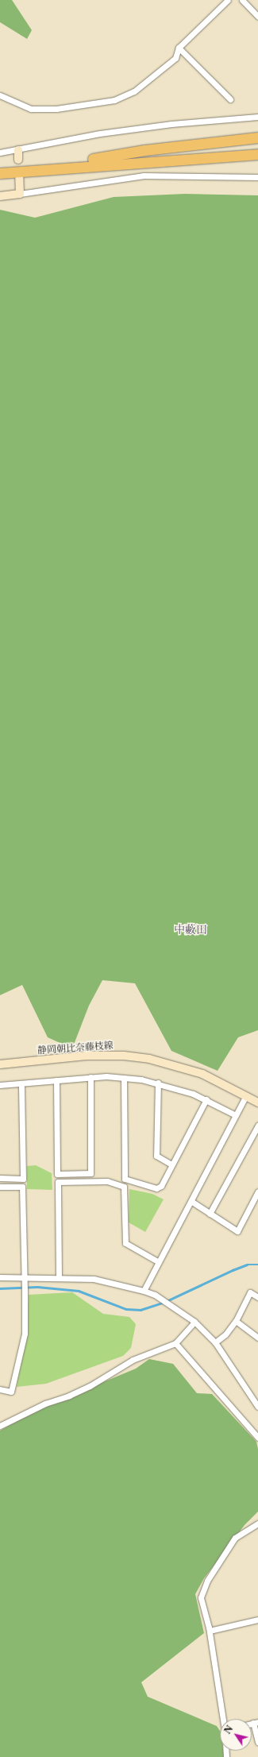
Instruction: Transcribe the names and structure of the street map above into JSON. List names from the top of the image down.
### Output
{
  "streets": {
    "main road": ["静岡朝比奈藤枝線"]
  },
  "districts": ["中藪田"],
  "north": "top left"
}
